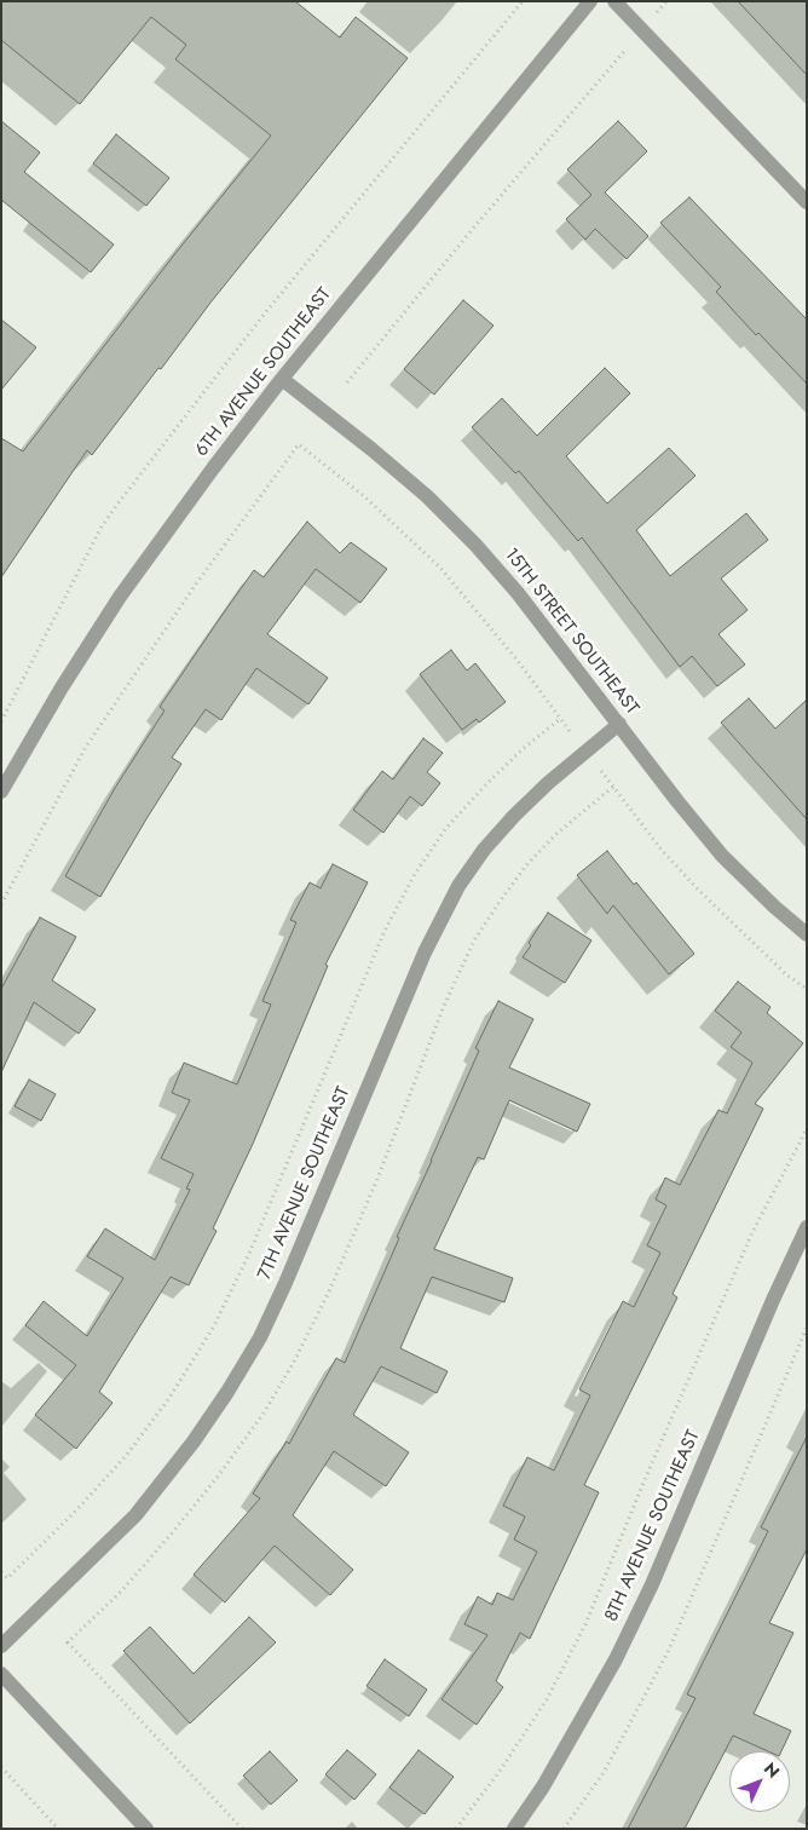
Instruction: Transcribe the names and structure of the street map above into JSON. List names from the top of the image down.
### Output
{
  "streets": {
    "street": [
      "6TH AVENUE SOUTHEAST",
      "15TH STREET SOUTHEAST",
      "7TH AVENUE SOUTHEAST",
      "8TH AVENUE SOUTHEAST"
    ]
  },
  "crossings": [
    ["6TH AVENUE SOUTHEAST", "15TH STREET SOUTHEAST"],
    ["15TH STREET SOUTHEAST", "7TH AVENUE SOUTHEAST"]
  ],
  "north": "top right"
}
